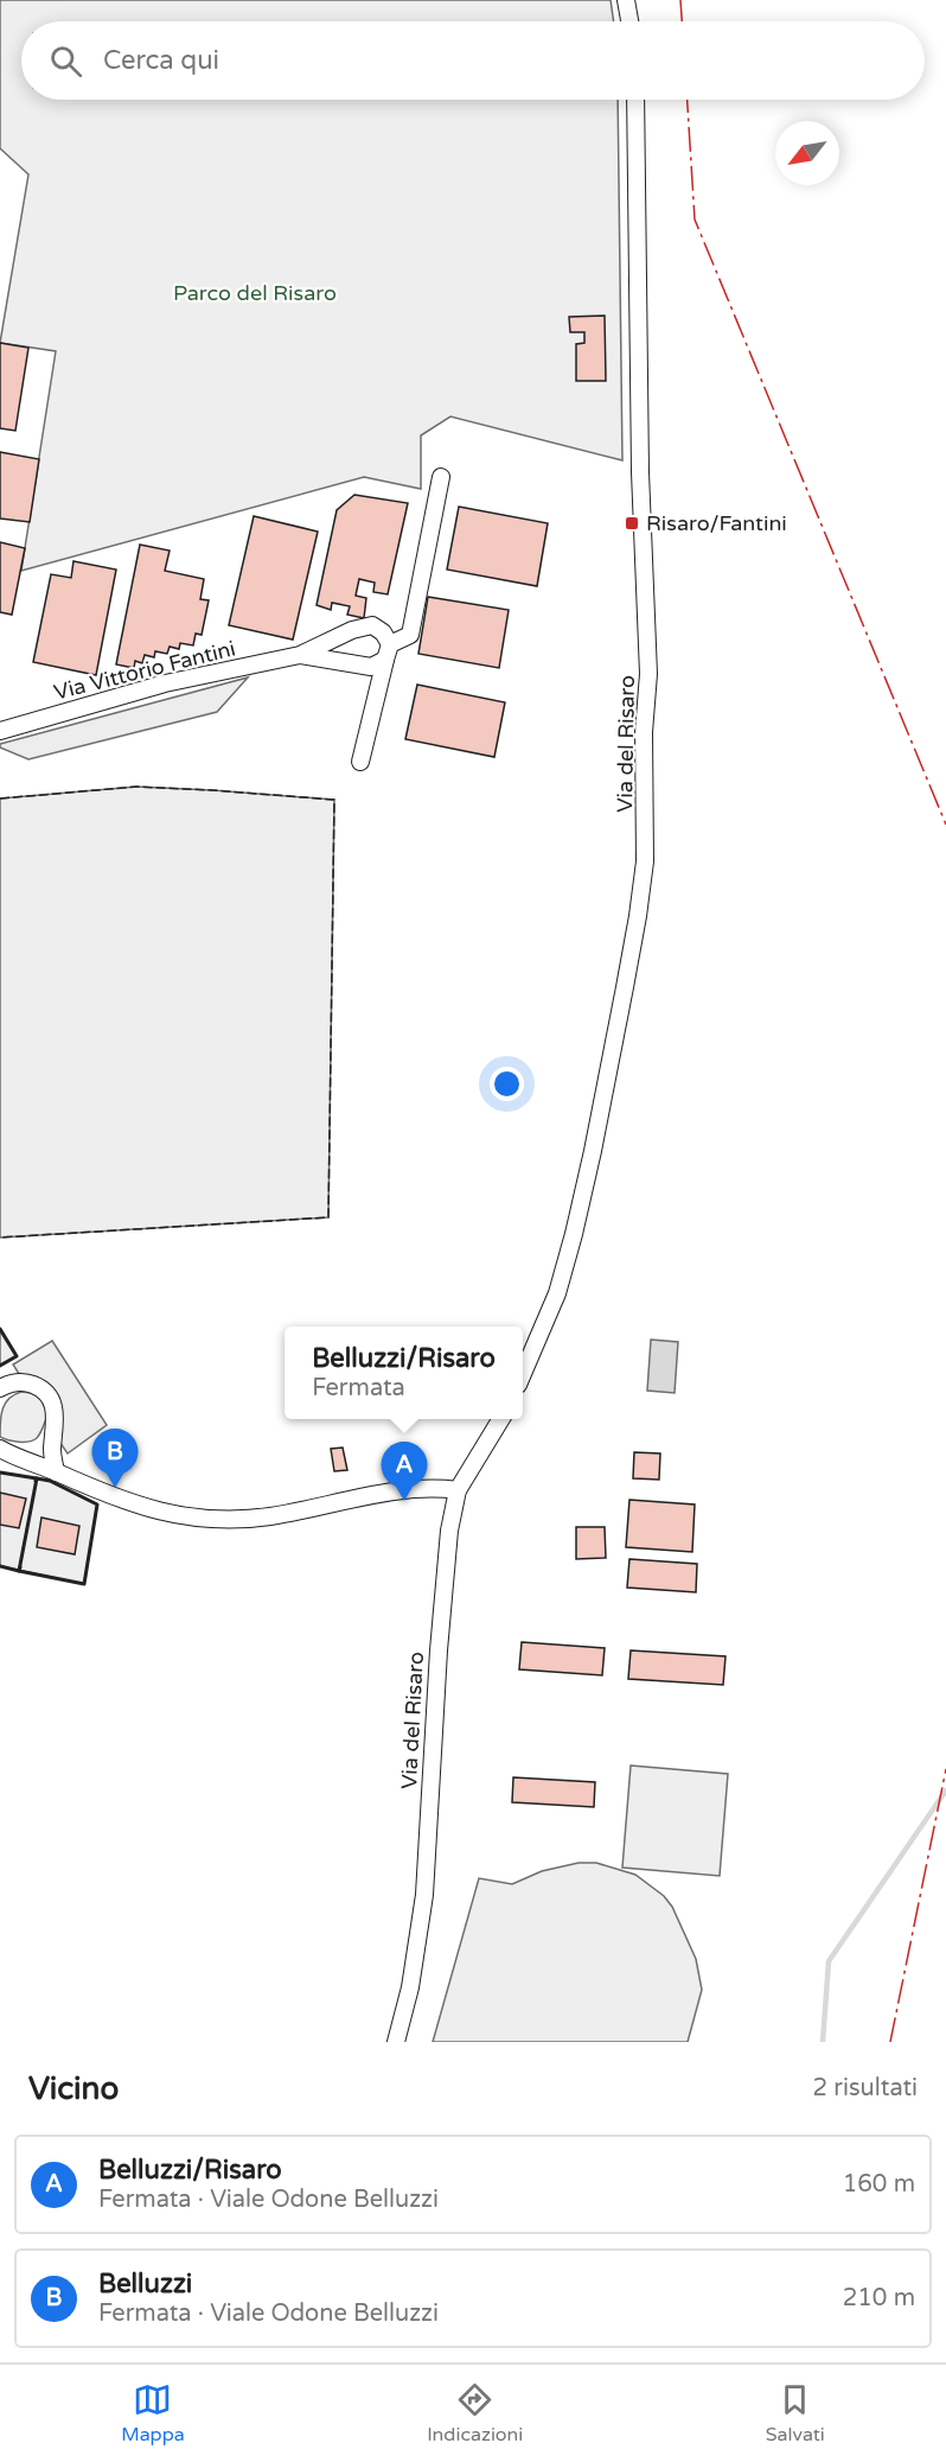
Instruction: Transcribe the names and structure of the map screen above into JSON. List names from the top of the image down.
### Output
{
  "streets": {
    "street": ["Via Vittorio Fantini", "Via del Risaro"]
  },
  "parks": ["Parco del Risaro"],
  "places": {
    "transit": ["Risaro/Fantini"]
  },
  "north": "bottom left",
  "page": {
    "search": "Cerca qui",
    "popup": ["Belluzzi/Risaro", "Fermata"],
    "pins": ["B", "A"],
    "heading": ["Vicino", "2 risultati"],
    "list": [
      {
        "mark": "A",
        "name": "Belluzzi/Risaro",
        "note": "Fermata · Viale Odone Belluzzi",
        "value": "160 m"
      },
      {
        "mark": "B",
        "name": "Belluzzi",
        "note": "Fermata · Viale Odone Belluzzi",
        "value": "210 m"
      }
    ],
    "nav": ["Mappa", "Indicazioni", "Salvati"]
  }
}
